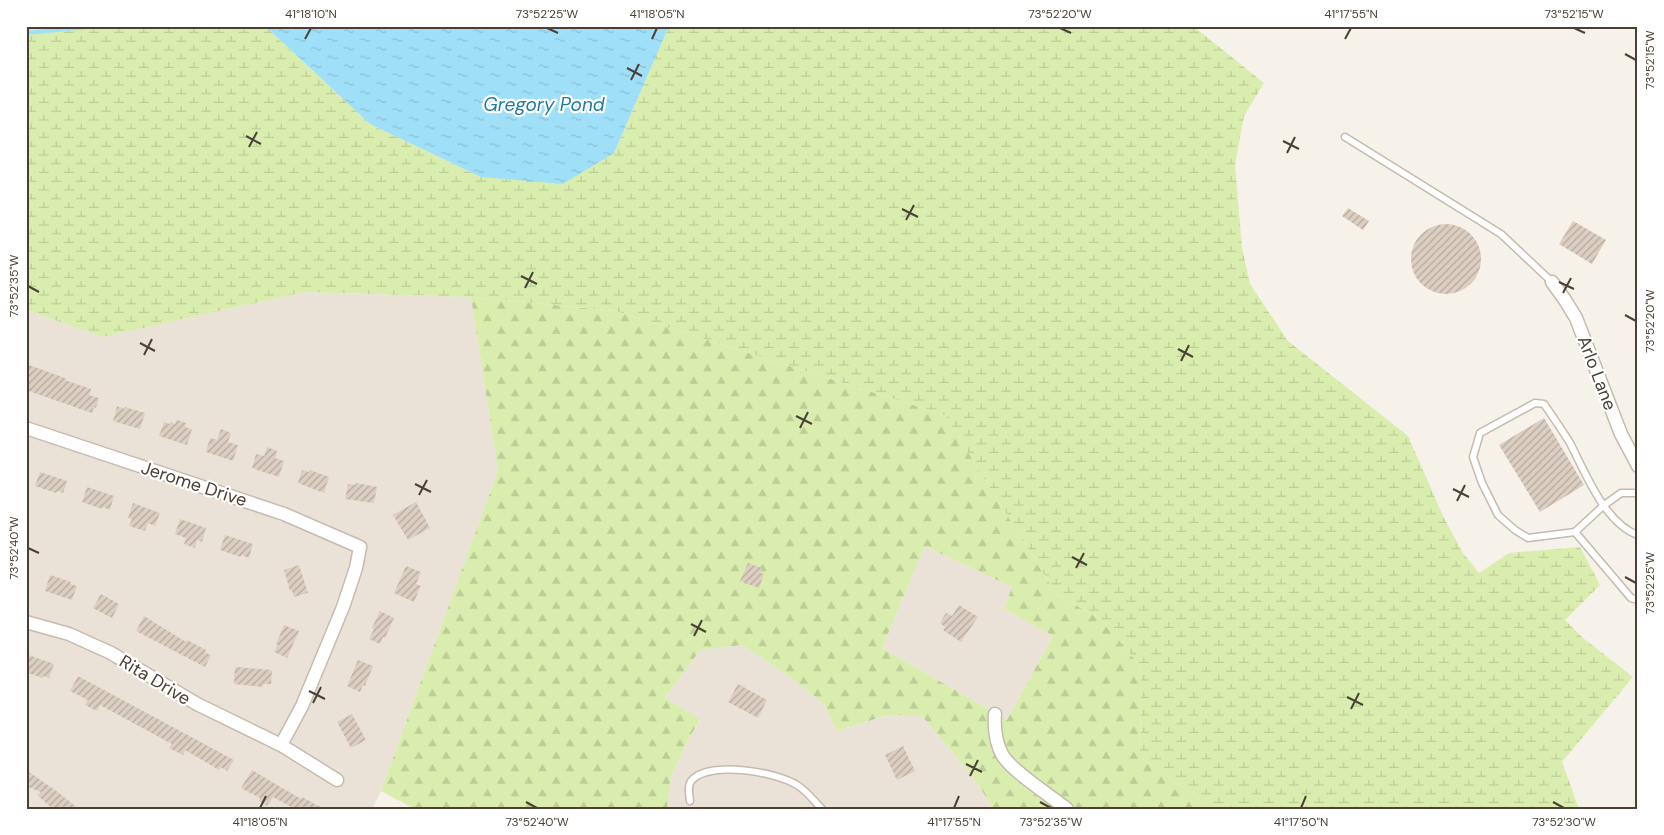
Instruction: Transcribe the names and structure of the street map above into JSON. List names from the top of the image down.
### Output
{
  "streets": {
    "street": ["Arlo Lane", "Jerome Drive", "Rita Drive"]
  },
  "crossings": [
    ["Jerome Drive", "Rita Drive"]
  ],
  "water": ["Gregory Pond"],
  "coordinates": [
    "41°18'10\"N",
    "73°52'25\"W",
    "41°18'05\"N",
    "73°52'20\"W",
    "41°17'55\"N",
    "73°52'15\"W",
    "73°52'35\"W",
    "73°52'40\"W",
    "41°17'50\"N",
    "73°52'30\"W"
  ]
}
